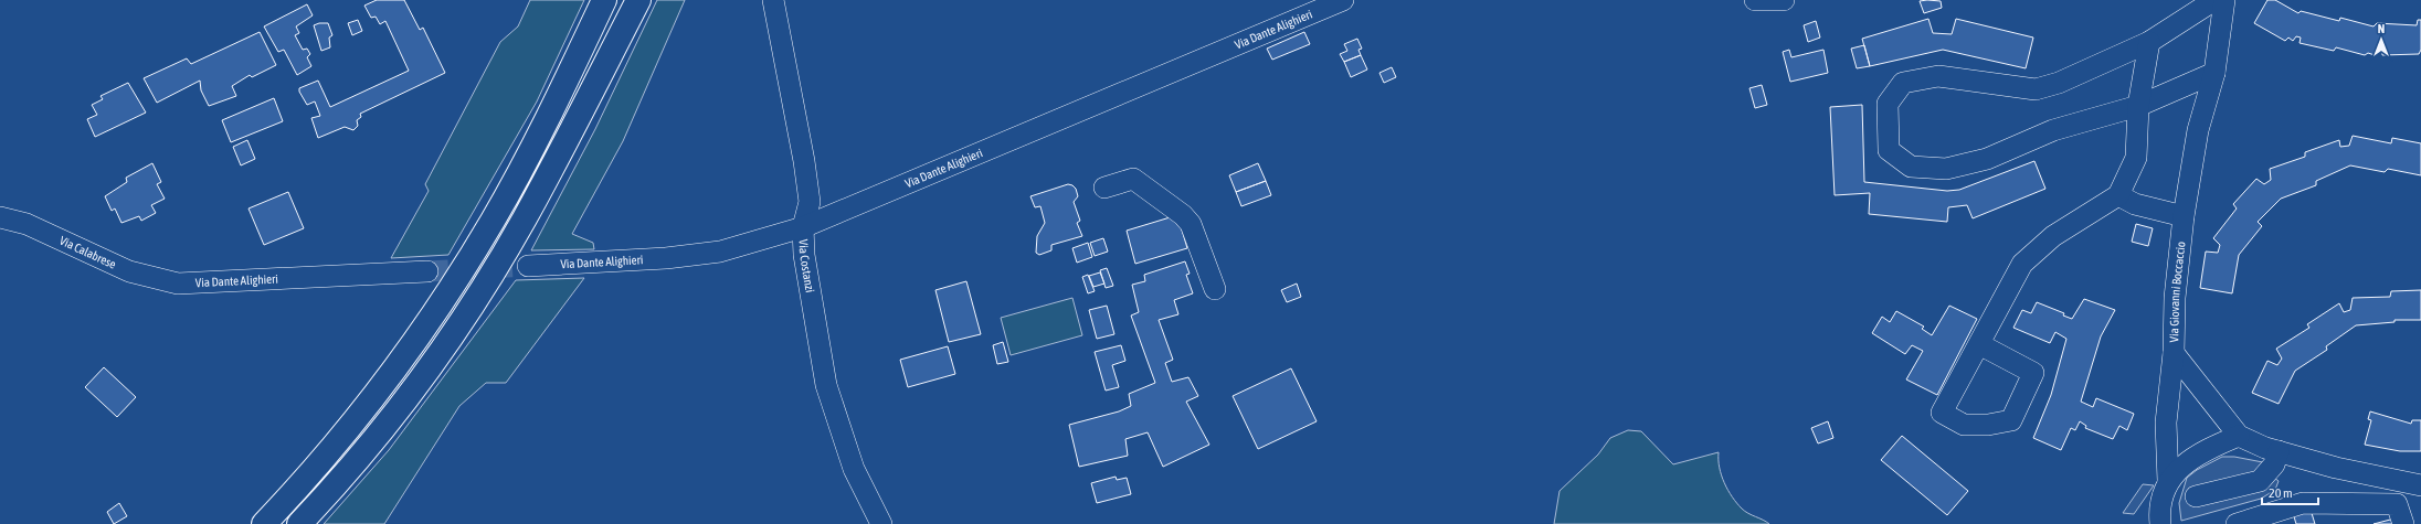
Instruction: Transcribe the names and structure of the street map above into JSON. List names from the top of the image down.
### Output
{
  "streets": {
    "street": [
      "Via Dante Alighieri",
      "Via Calabrese",
      "Via Costanzi",
      "Via Giovanni Boccaccio"
    ]
  },
  "crossings": [
    ["Via Dante Alighieri", "Via Calabrese"],
    ["Via Dante Alighieri", "Via Costanzi"]
  ],
  "scale_bar": "20 m",
  "north": "top"
}
